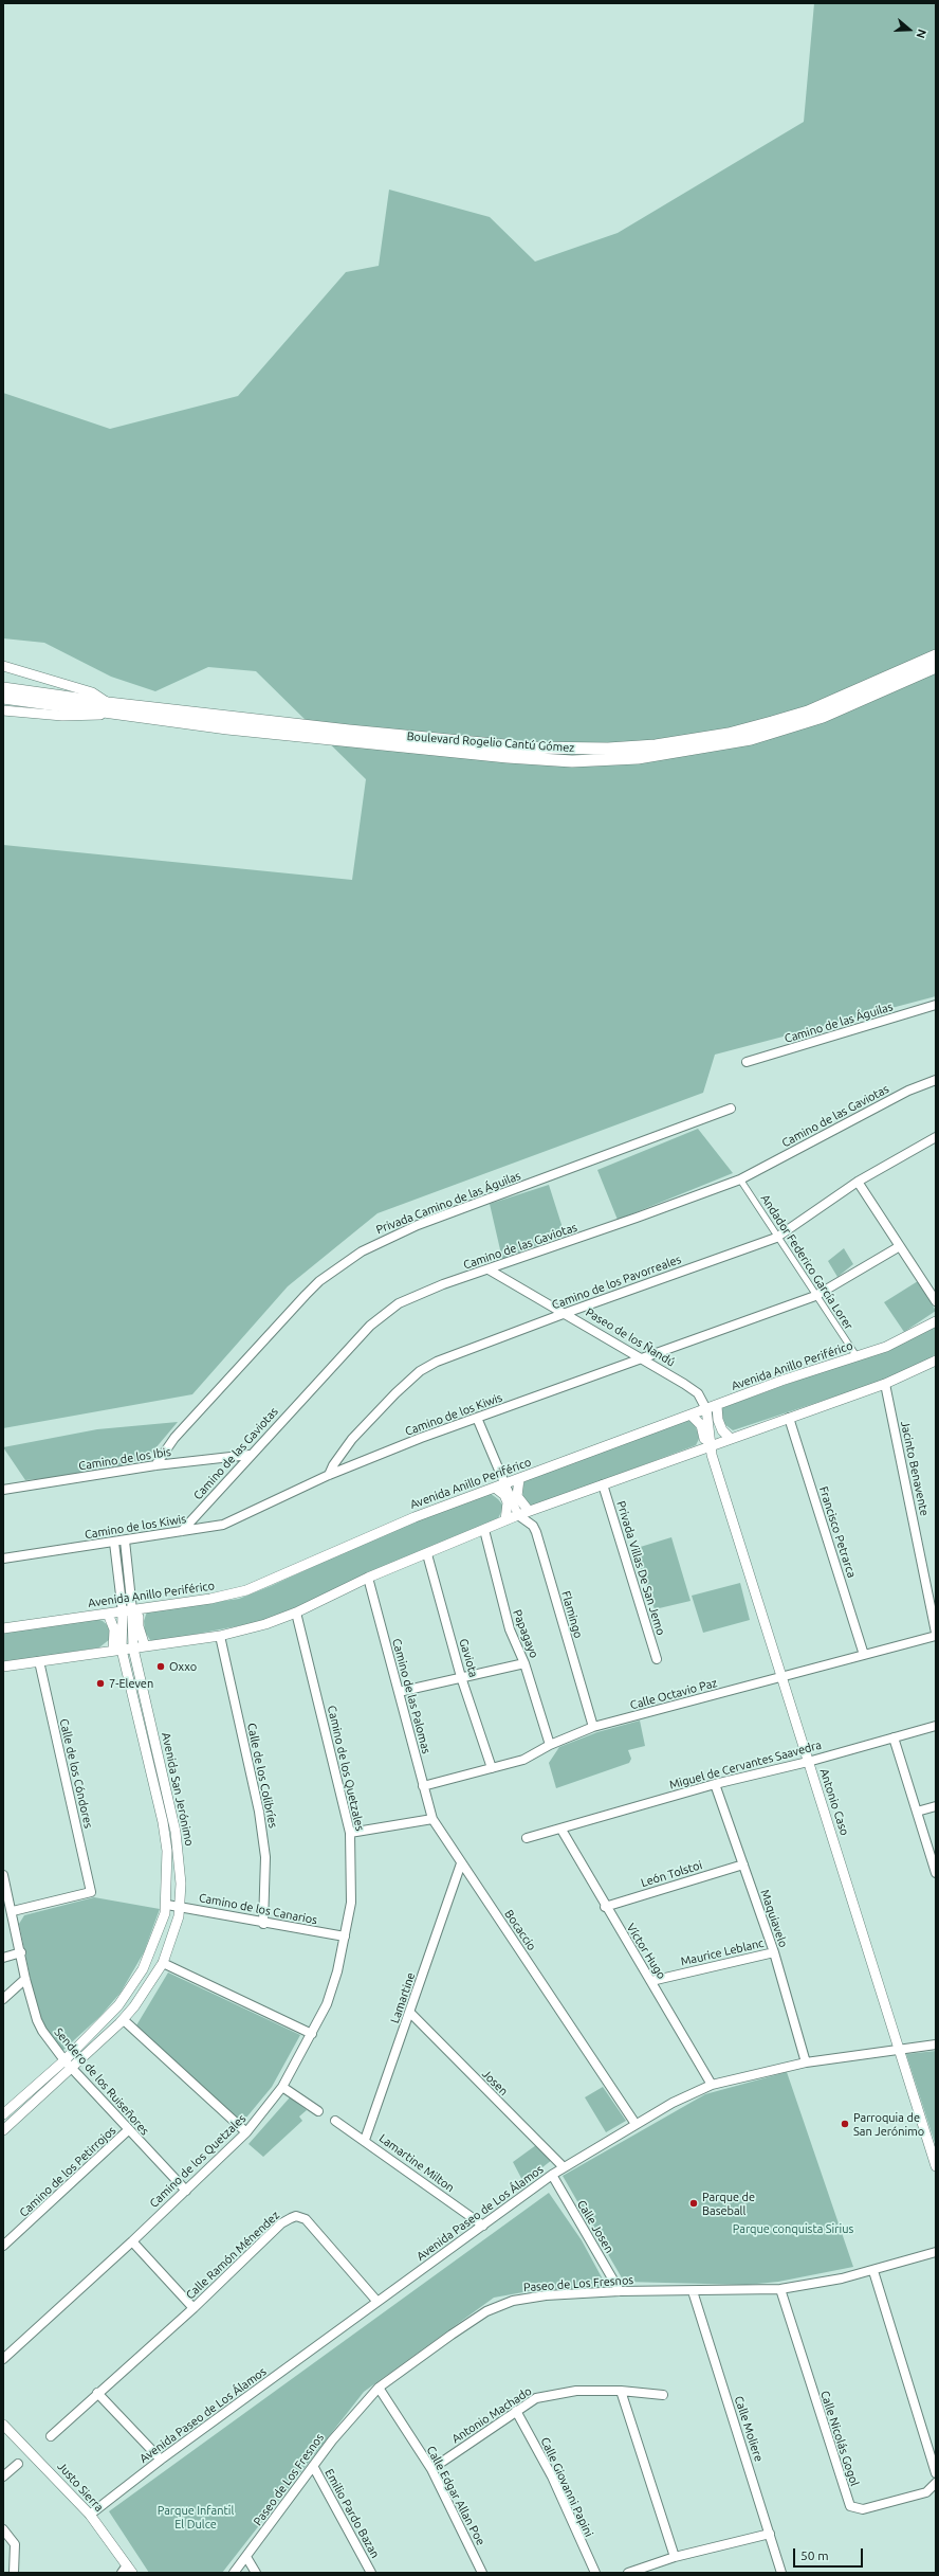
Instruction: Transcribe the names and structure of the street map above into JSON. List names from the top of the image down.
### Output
{
  "streets": {
    "main road": ["Boulevard Rogelio Cantú Gómez"],
    "street": [
      "Camino de las Águilas",
      "Camino de las Gaviotas",
      "Privada Camino de las Águilas",
      "Andador Federico García Lorer",
      "Camino de los Pavorreales",
      "Paseo de los Ñandú",
      "Avenida Anillo Periférico",
      "Camino de los Kiwis",
      "Camino de los Ibis",
      "Jacinto Benavente",
      "Francisco Petrarca",
      "Privada Villas De San Jemo",
      "Flamingo",
      "Papagayo",
      "Gaviota",
      "Calle Octavio Paz",
      "Camino de las Palomas",
      "Miguel de Cervantes Saavedra",
      "Camino de los Quetzales",
      "Calle de los Cóndores",
      "Calle de los Colibríes",
      "Avenida San Jerónimo",
      "Antonio Caso",
      "León Tolstoi",
      "Camino de los Canarios",
      "Maquiavelo",
      "Bocaccio",
      "Víctor Hugo",
      "Maurice Leblanc",
      "Lamartine",
      "Sendero de los Ruiseñores",
      "Josen",
      "Lamartine Milton",
      "Camino de los Petirrojos",
      "Avenida Paseo de Los Álamos",
      "Calle Josen",
      "Calle Ramón Ménendez",
      "Paseo de Los Fresnos",
      "Antonio Machado",
      "Calle Moliere",
      "Calle Nicolás Gogol",
      "Justo Sierra",
      "Calle Giovanni Papini",
      "Calle Edgar Allan Poe",
      "Emilio Pardo Bazan"
    ]
  },
  "crossings": [
    ["Camino de las Gaviotas", "Andador Federico García Lorer"],
    ["Camino de las Gaviotas", "Paseo de los Ñandú"],
    ["Camino de las Gaviotas", "Camino de los Kiwis"],
    ["Camino de las Gaviotas", "Camino de los Ibis"],
    ["Privada Camino de las Águilas", "Camino de los Ibis"],
    ["Andador Federico García Lorer", "Camino de los Pavorreales"],
    ["Andador Federico García Lorer", "Avenida Anillo Periférico"],
    ["Andador Federico García Lorer", "Camino de los Kiwis"],
    ["Camino de los Pavorreales", "Paseo de los Ñandú"],
    ["Camino de los Pavorreales", "Camino de los Kiwis"],
    ["Paseo de los Ñandú", "Avenida Anillo Periférico"],
    ["Paseo de los Ñandú", "Camino de los Kiwis"],
    ["Avenida Anillo Periférico", "Avenida San Jerónimo"],
    ["Camino de los Kiwis", "Avenida San Jerónimo"],
    ["Jacinto Benavente", "Calle Octavio Paz"],
    ["Francisco Petrarca", "Calle Octavio Paz"],
    ["Flamingo", "Calle Octavio Paz"],
    ["Papagayo", "Calle Octavio Paz"],
    ["Gaviota", "Calle Octavio Paz"],
    ["Calle Octavio Paz", "Camino de las Palomas"],
    ["Calle Octavio Paz", "Antonio Caso"],
    ["Camino de las Palomas", "Bocaccio"],
    ["Miguel de Cervantes Saavedra", "Antonio Caso"],
    ["Miguel de Cervantes Saavedra", "Maquiavelo"],
    ["Miguel de Cervantes Saavedra", "Víctor Hugo"],
    ["Camino de los Quetzales", "Camino de los Canarios"],
    ["Camino de los Quetzales", "Sendero de los Ruiseñores"],
    ["Calle de los Cóndores", "Sendero de los Ruiseñores"],
    ["Calle de los Colibríes", "Camino de los Canarios"],
    ["Avenida San Jerónimo", "Camino de los Canarios"],
    ["Avenida San Jerónimo", "Sendero de los Ruiseñores"],
    ["Antonio Caso", "Avenida Paseo de Los Álamos"],
    ["León Tolstoi", "Maquiavelo"],
    ["León Tolstoi", "Víctor Hugo"],
    ["Maquiavelo", "Maurice Leblanc"],
    ["Maquiavelo", "Avenida Paseo de Los Álamos"],
    ["Bocaccio", "Lamartine"],
    ["Bocaccio", "Avenida Paseo de Los Álamos"],
    ["Víctor Hugo", "Maurice Leblanc"],
    ["Víctor Hugo", "Avenida Paseo de Los Álamos"],
    ["Lamartine", "Josen"],
    ["Lamartine", "Lamartine Milton"],
    ["Sendero de los Ruiseñores", "Camino de los Petirrojos"],
    ["Josen", "Avenida Paseo de Los Álamos"],
    ["Lamartine Milton", "Avenida Paseo de Los Álamos"],
    ["Avenida Paseo de Los Álamos", "Calle Josen"],
    ["Avenida Paseo de Los Álamos", "Calle Ramón Ménendez"],
    ["Avenida Paseo de Los Álamos", "Justo Sierra"],
    ["Calle Josen", "Paseo de Los Fresnos"],
    ["Paseo de Los Fresnos", "Calle Moliere"],
    ["Paseo de Los Fresnos", "Calle Nicolás Gogol"],
    ["Paseo de Los Fresnos", "Calle Edgar Allan Poe"],
    ["Paseo de Los Fresnos", "Emilio Pardo Bazan"],
    ["Antonio Machado", "Calle Giovanni Papini"],
    ["Antonio Machado", "Calle Edgar Allan Poe"]
  ],
  "parks": ["Parque conquista Sirius", "Parque Infantil El Dulce"],
  "places": [
    "Oxxo",
    "7-Eleven",
    "Parroquia de San Jerónimo",
    "Parque de Baseball"
  ],
  "scale_bar": "50 m",
  "north": "right"
}
